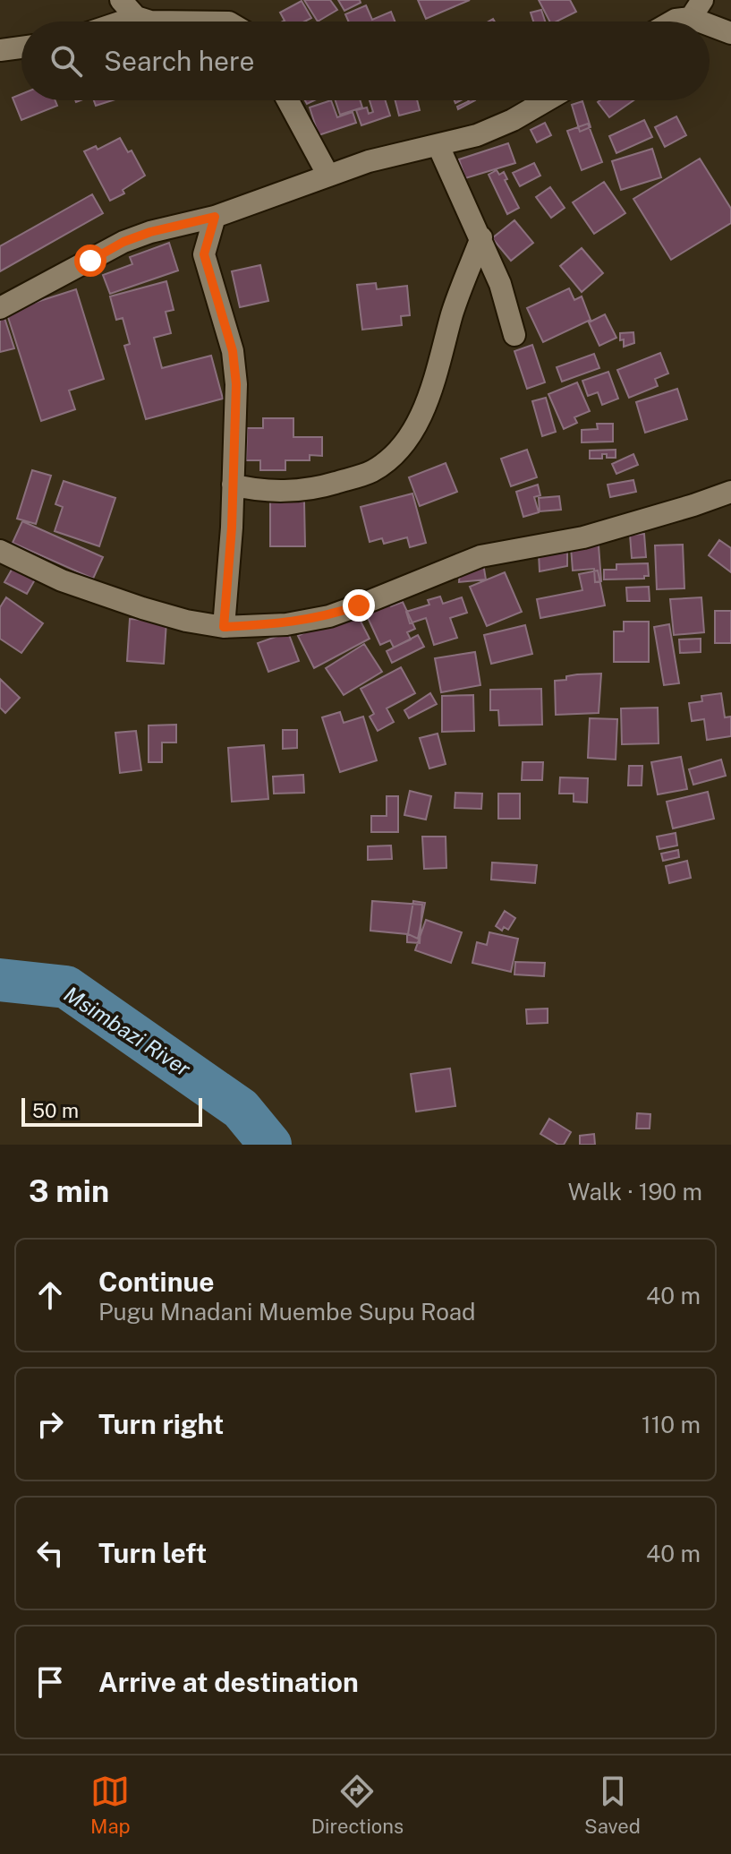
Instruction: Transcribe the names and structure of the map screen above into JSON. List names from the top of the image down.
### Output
{
  "water": ["Msimbazi River"],
  "scale_bar": "50 m",
  "page": {
    "search": "Search here",
    "scale": "50 m",
    "heading": ["3 min", "Walk · 190 m"],
    "list": [
      ["Continue", "Pugu Mnadani Muembe Supu Road", "40 m"],
      ["Turn right", "110 m"],
      ["Turn left", "40 m"],
      "Arrive at destination"
    ],
    "nav": ["Map", "Directions", "Saved"]
  }
}
